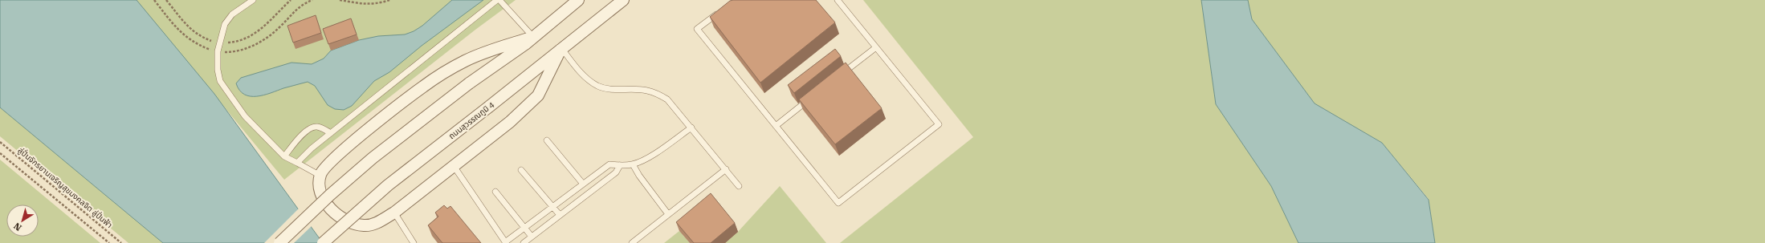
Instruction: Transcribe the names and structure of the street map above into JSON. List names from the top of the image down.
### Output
{
  "streets": {
    "street": ["ถนนสุวรรณภูมิ 4"],
    "path": ["ลู่ปั่นจักรยานเจริญสุขมงคลจิต ลู่ปั่นฟ้า"]
  },
  "north": "bottom left"
}
